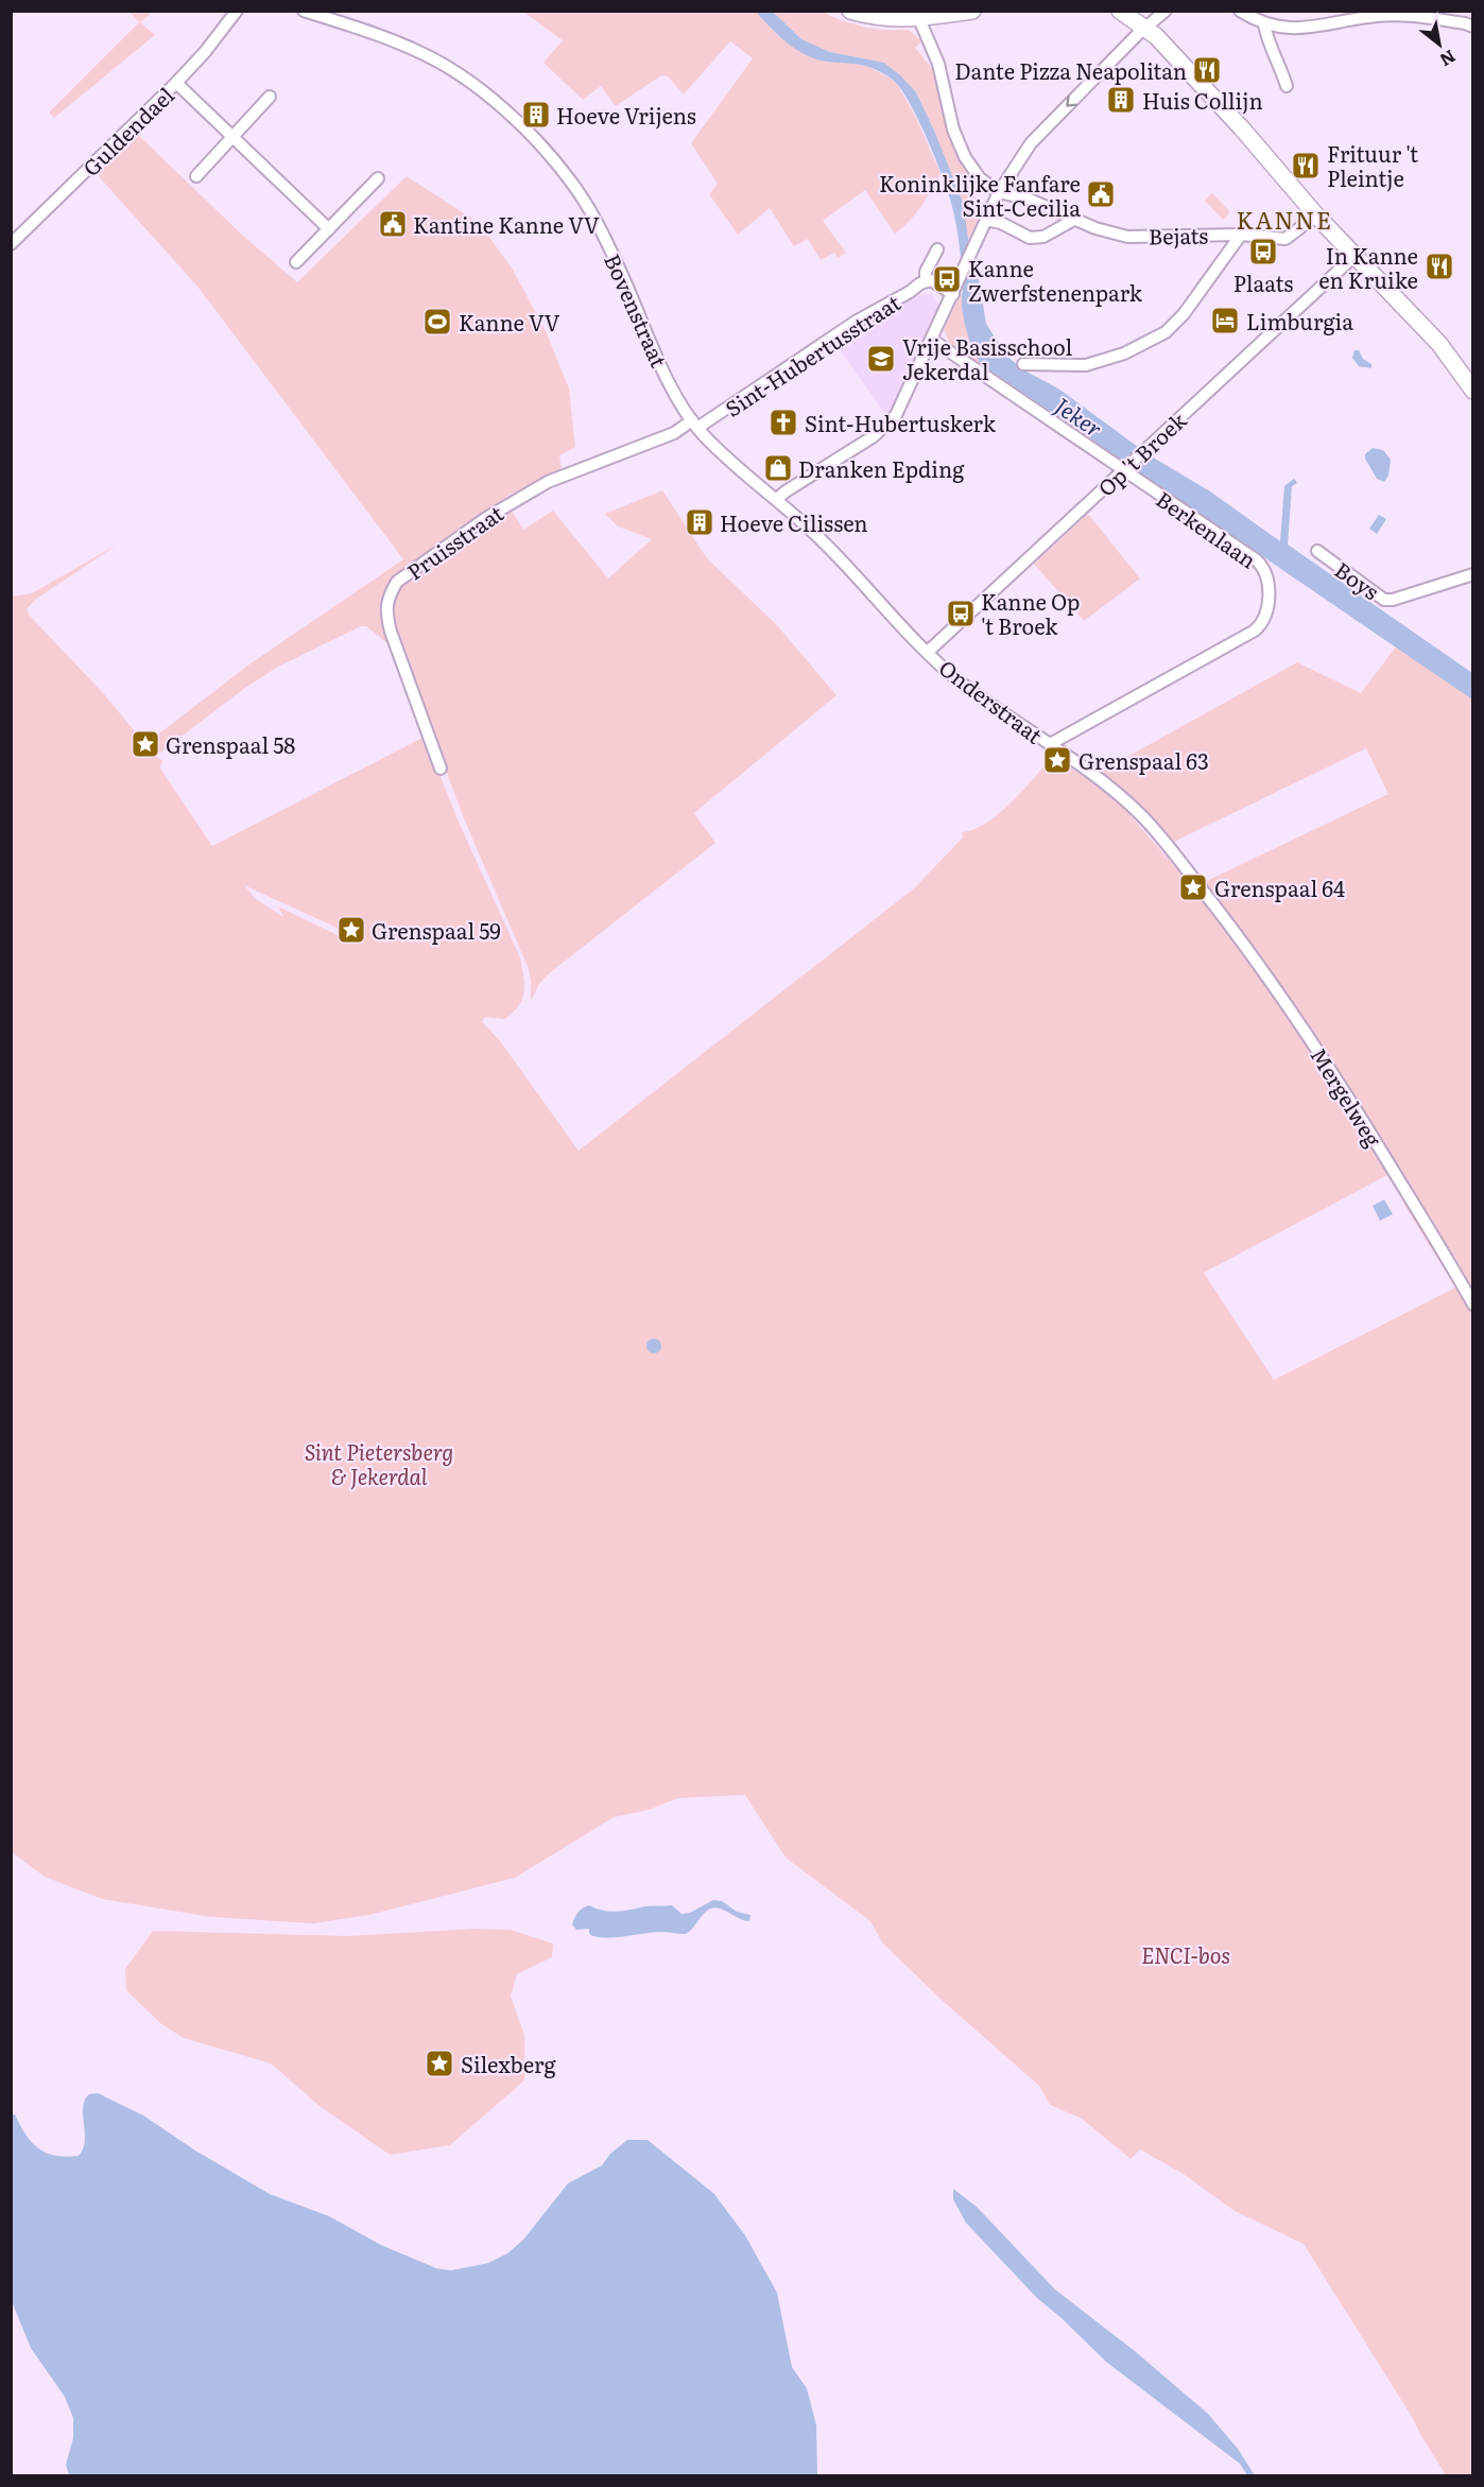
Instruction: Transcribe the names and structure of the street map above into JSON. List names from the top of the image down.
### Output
{
  "streets": {
    "street": [
      "Guldendael",
      "Bejats",
      "Bovenstraat",
      "Sint-Hubertusstraat",
      "Op 't Broek",
      "Berkenlaan",
      "Pruisstraat",
      "Boys",
      "Onderstraat",
      "Mergelweg"
    ]
  },
  "crossings": [
    ["Bovenstraat", "Sint-Hubertusstraat"],
    ["Bovenstraat", "Pruisstraat"],
    ["Bovenstraat", "Onderstraat"],
    ["Sint-Hubertusstraat", "Pruisstraat"],
    ["Op 't Broek", "Berkenlaan"],
    ["Op 't Broek", "Onderstraat"],
    ["Berkenlaan", "Onderstraat"],
    ["Onderstraat", "Mergelweg"]
  ],
  "districts": ["KANNE"],
  "water": ["Jeker"],
  "parks": ["Sint Pietersberg & Jekerdal", "ENCI-bos"],
  "places": {
    "restaurant": ["Dante Pizza Neapolitan", "Frituur 't Pleintje", "In Kanne en Kruike"],
    "building": ["Huis Collijn", "Hoeve Vrijens", "Hoeve Cilissen"],
    "public building": ["Koninklijke Fanfare Sint-Cecilia", "Kantine Kanne VV"],
    "bus stop": ["Plaats", "Kanne Zwerfstenenpark", "Kanne Op 't Broek"],
    "hotel": ["Limburgia"],
    "sports": ["Kanne VV"],
    "school or university": ["Vrije Basisschool Jekerdal"],
    "church": ["Sint-Hubertuskerk"],
    "shop": ["Dranken Epding"],
    "place": [
      "Grenspaal 58",
      "Grenspaal 63",
      "Grenspaal 64",
      "Grenspaal 59",
      "Silexberg"
    ]
  },
  "north": "bottom right"
}
